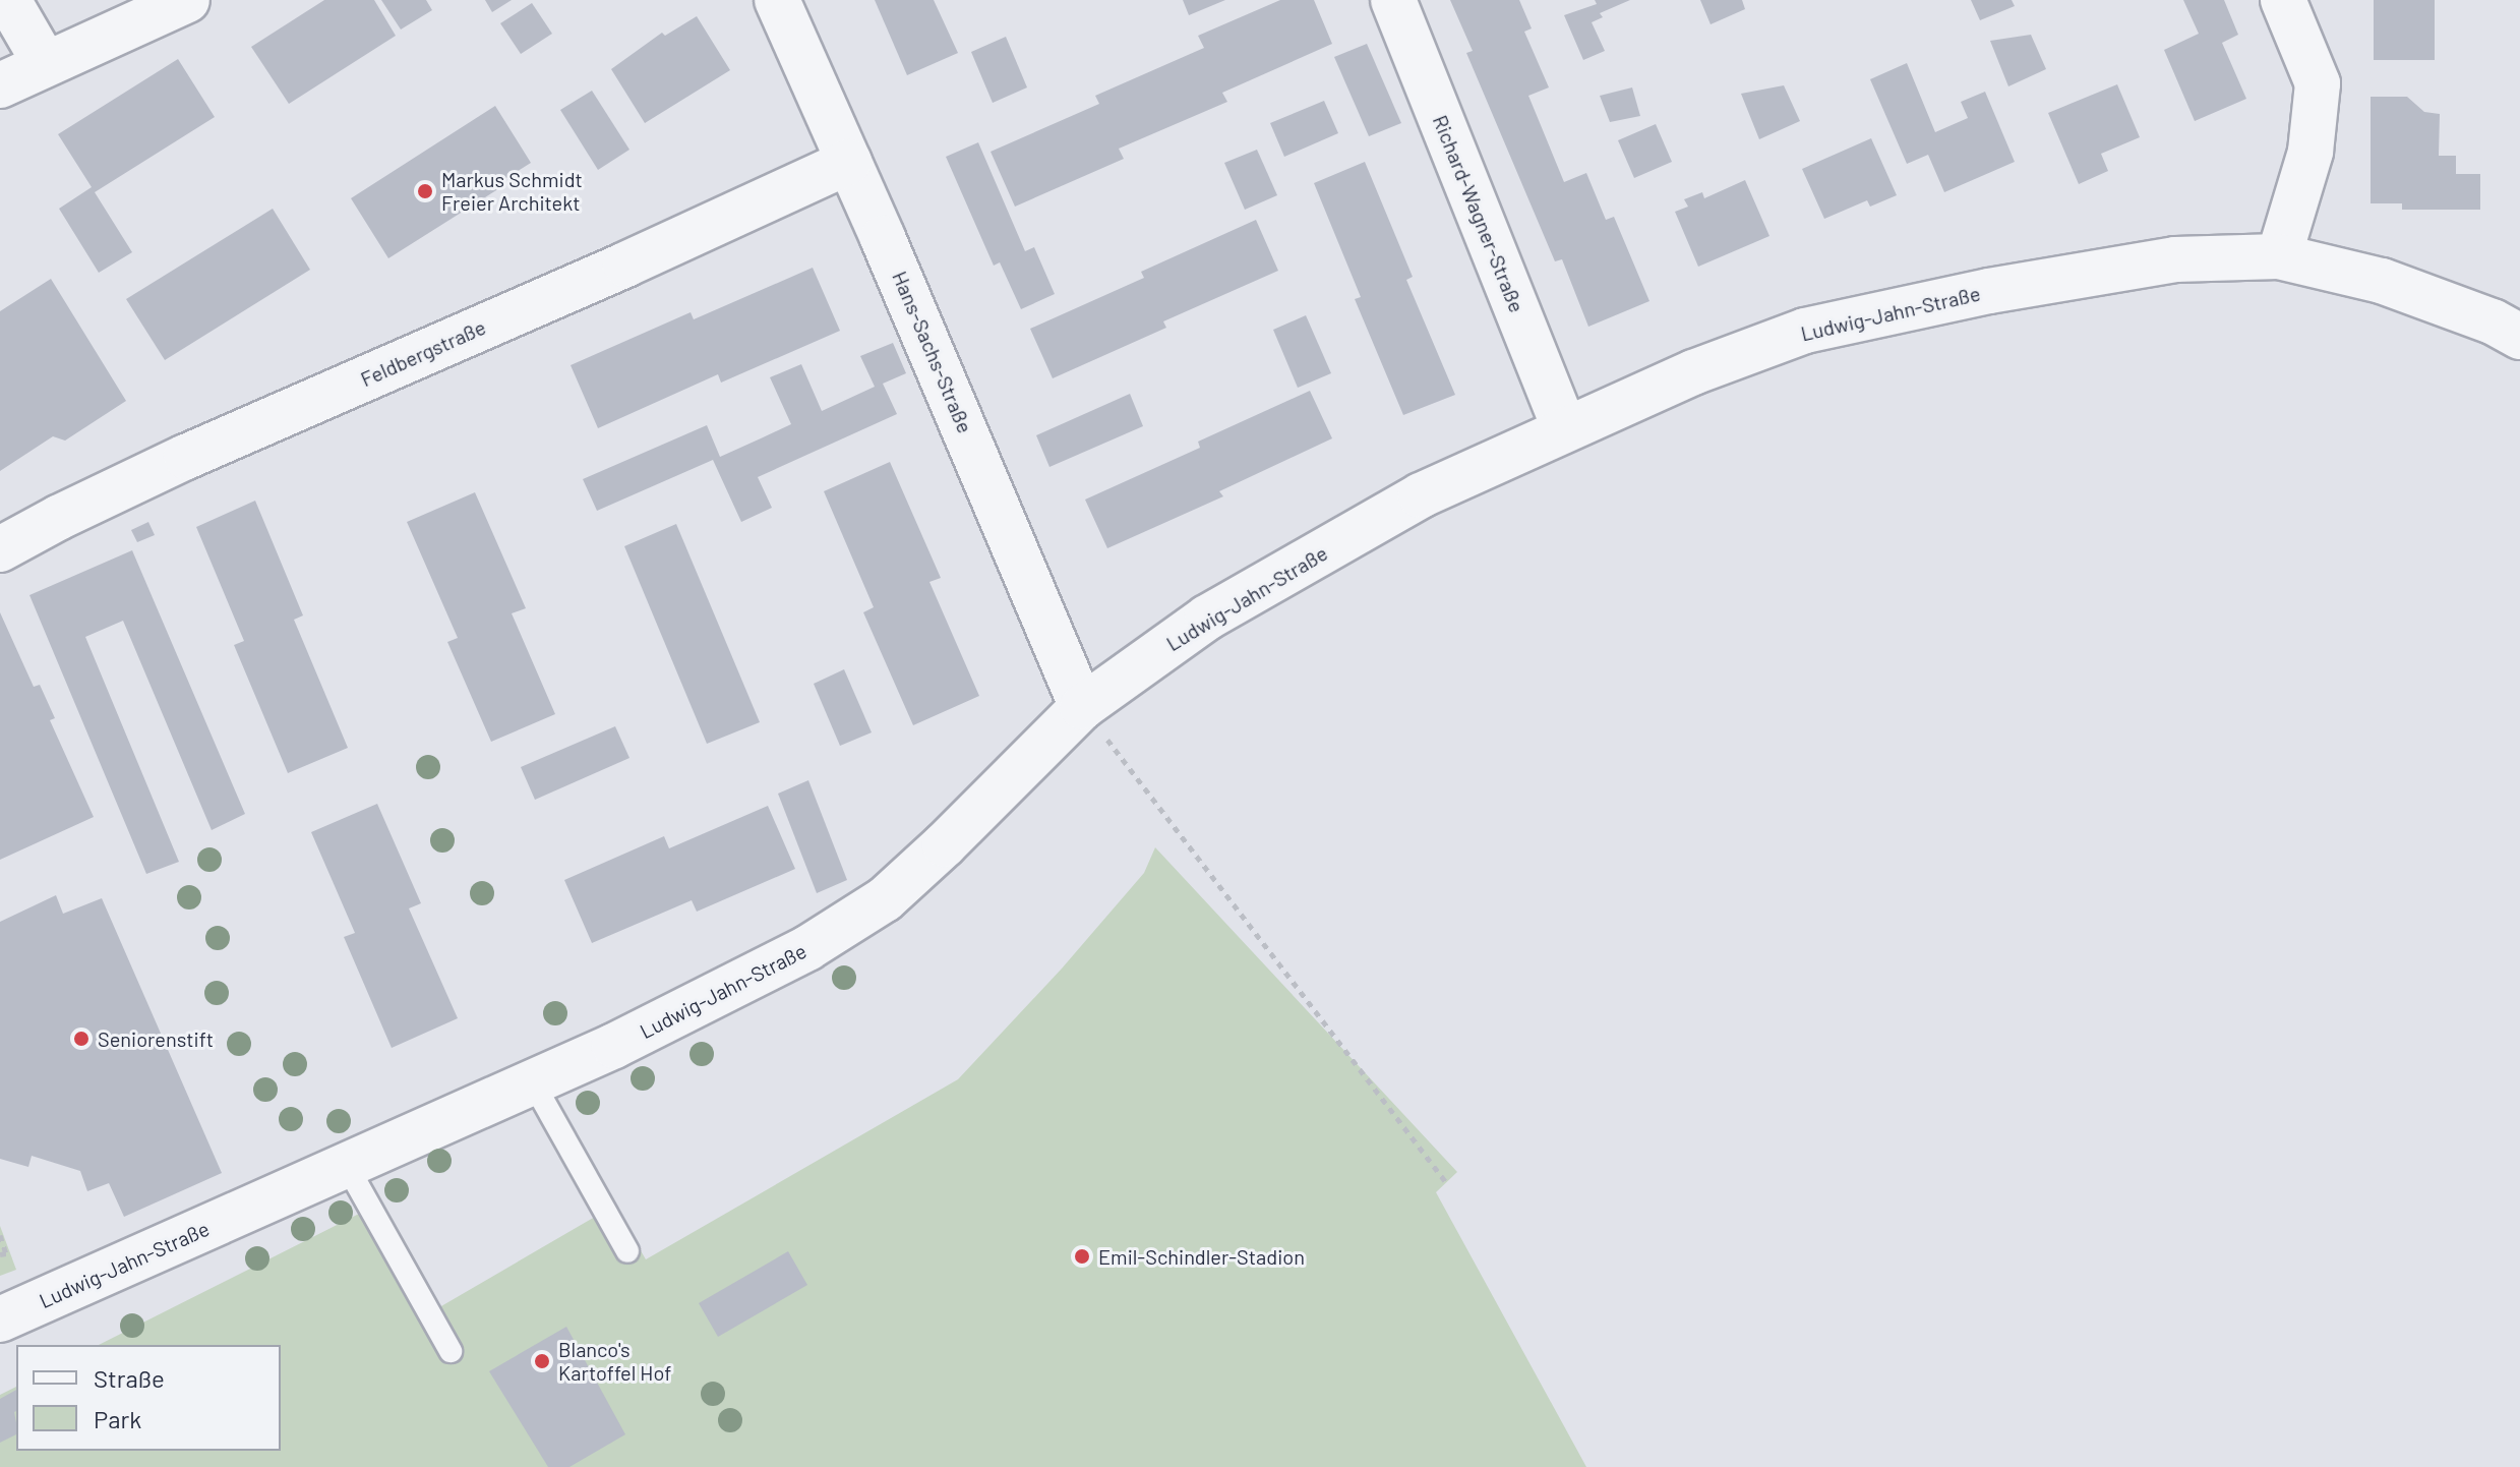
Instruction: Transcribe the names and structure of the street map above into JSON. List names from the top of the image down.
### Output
{
  "streets": {
    "street": [
      "Richard-Wagner-Straße",
      "Ludwig-Jahn-Straße",
      "Hans-Sachs-Straße",
      "Feldbergstraße"
    ]
  },
  "crossings": [
    ["Richard-Wagner-Straße", "Ludwig-Jahn-Straße"],
    ["Ludwig-Jahn-Straße", "Hans-Sachs-Straße"],
    ["Hans-Sachs-Straße", "Feldbergstraße"]
  ],
  "places": [
    "Markus Schmidt Freier Architekt",
    "Seniorenstift",
    "Emil-Schindler-Stadion",
    "Blanco's Kartoffel Hof"
  ],
  "legend": ["Straße", "Park"]
}
